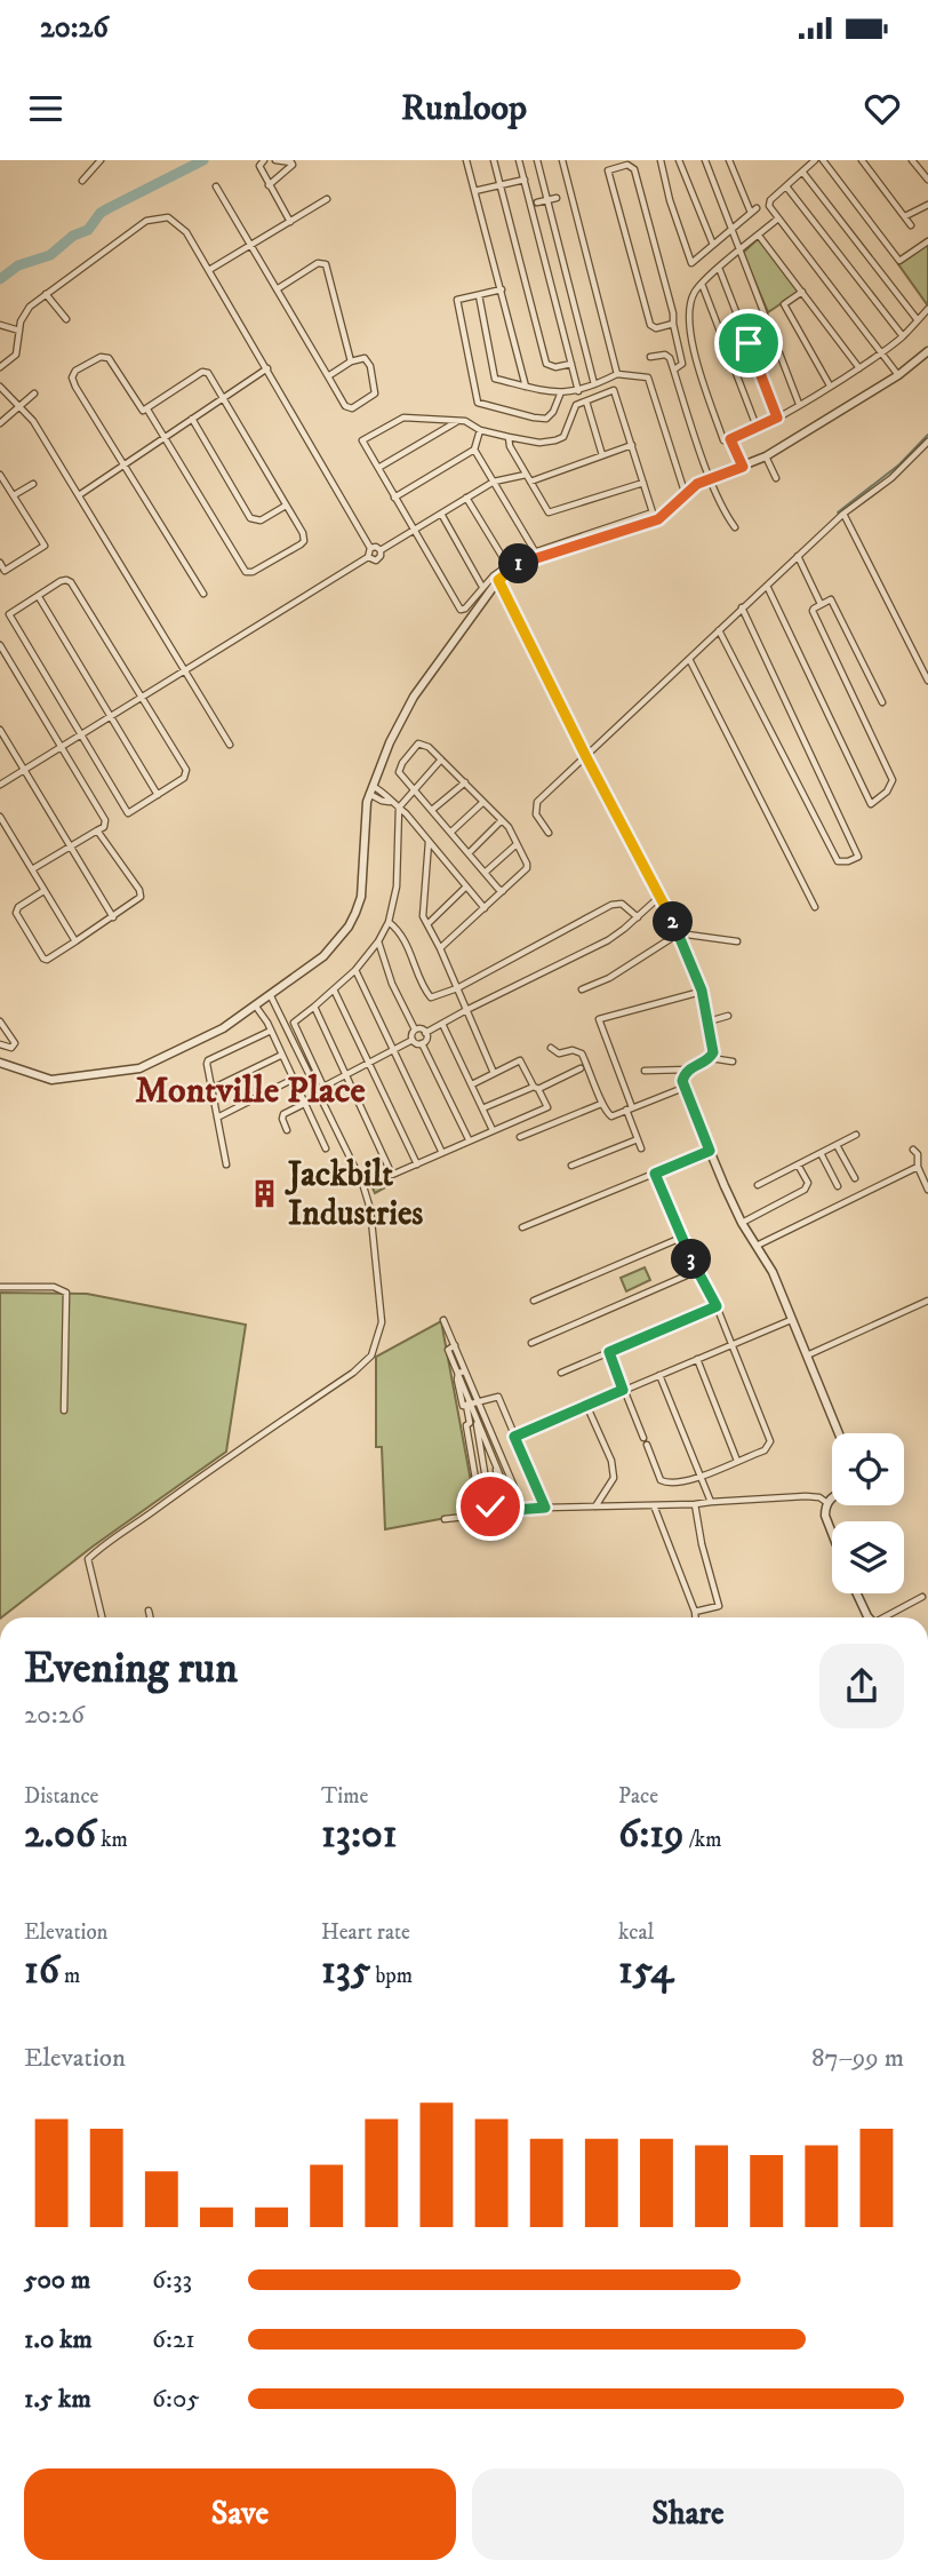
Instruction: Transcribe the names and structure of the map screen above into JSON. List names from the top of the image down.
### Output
{
  "districts": ["Montville Place"],
  "places": {
    "building": ["Jackbilt Industries"]
  },
  "page": {
    "status": "20:26",
    "header": "Runloop",
    "pins": ["1", "2", "3"],
    "heading": ["Evening run", "20:26"],
    "stats": [
      ["Distance", "2.06 km"],
      ["Time", "13:01"],
      ["Pace", "6:19 /km"],
      ["Elevation", "16 m"],
      ["Heart rate", "135 bpm"],
      ["kcal", "154"]
    ],
    "chart": ["Elevation", "87–99 m"],
    "list": [
      {
        "name": "500 m",
        "note": "6:33"
      },
      {
        "name": "1.0 km",
        "note": "6:21"
      },
      {
        "name": "1.5 km",
        "note": "6:05"
      }
    ],
    "buttons": ["Save", "Share"]
  }
}
